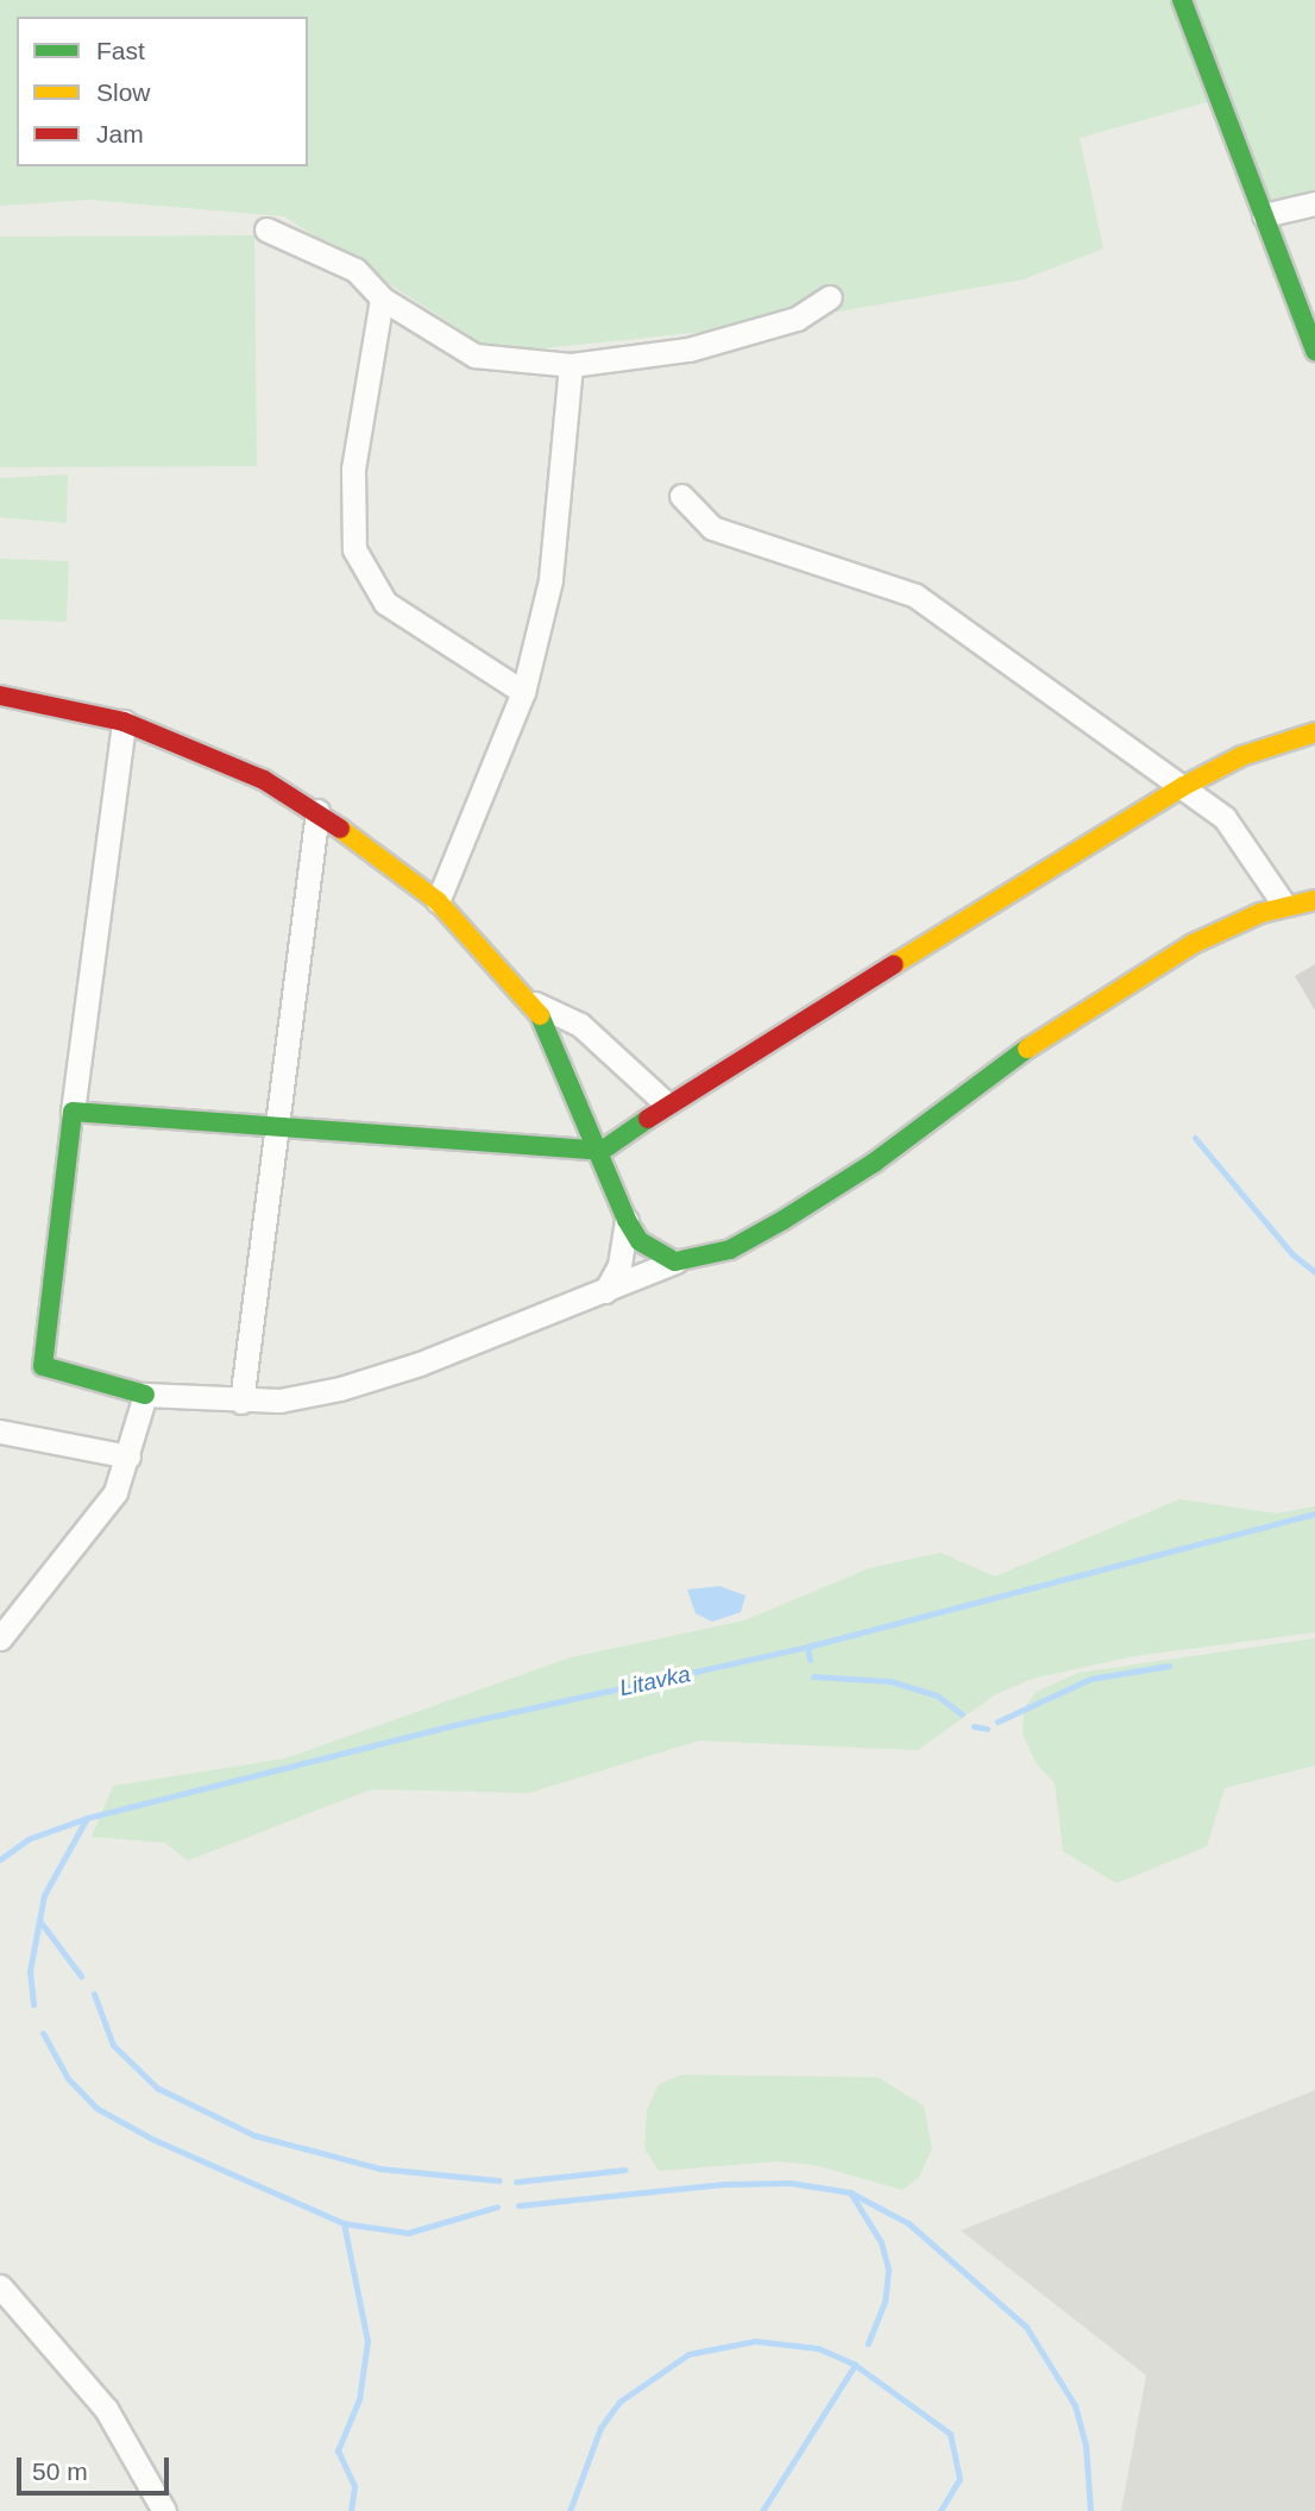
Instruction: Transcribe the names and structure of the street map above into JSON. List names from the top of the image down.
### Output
{
  "water": ["Litavka"],
  "legend": ["Fast", "Slow", "Jam"],
  "scale_bar": "50 m"
}
